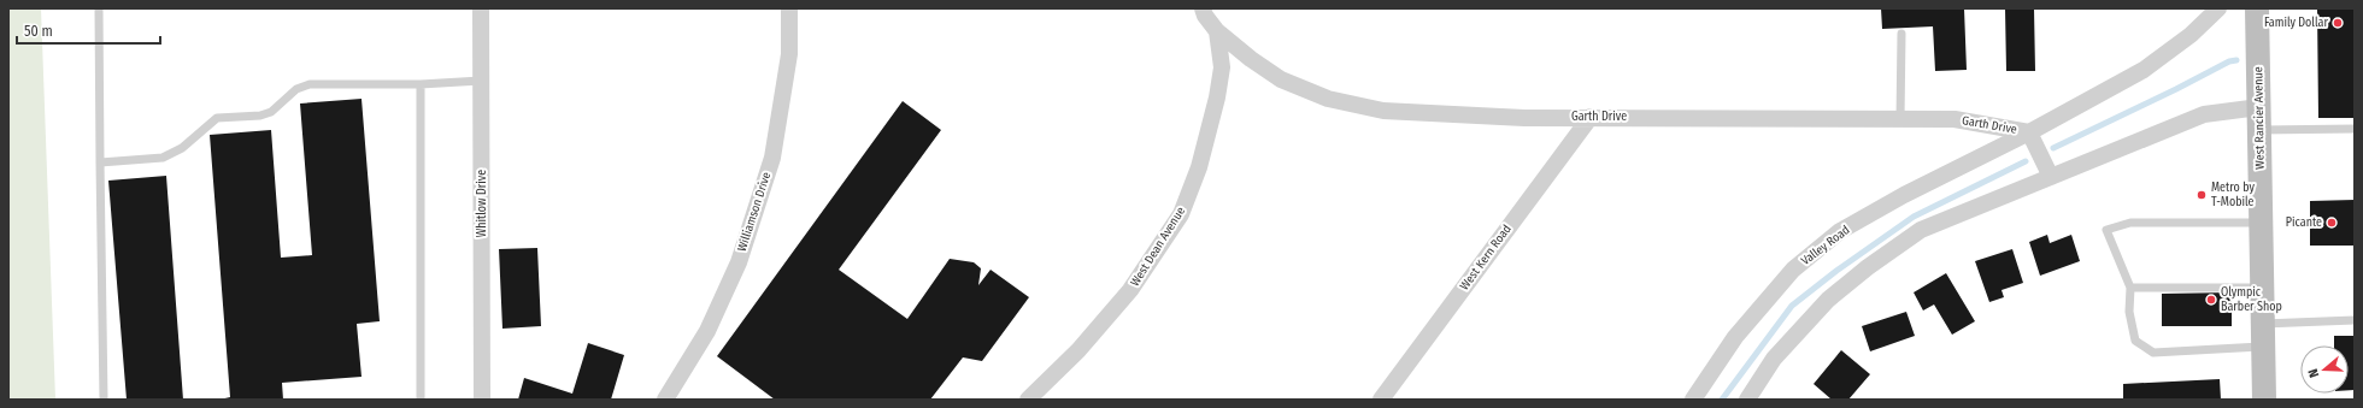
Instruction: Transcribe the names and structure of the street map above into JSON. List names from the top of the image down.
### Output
{
  "streets": {
    "main road": ["West Rancier Avenue"],
    "street": [
      "Garth Drive",
      "Whitlow Drive",
      "Williamson Drive",
      "Valley Road",
      "West Dean Avenue",
      "West Kern Road"
    ]
  },
  "crossings": [
    ["Garth Drive", "Valley Road"],
    ["Garth Drive", "West Dean Avenue"],
    ["Garth Drive", "West Kern Road"]
  ],
  "places": [
    "Family Dollar",
    "Metro by T-Mobile",
    "Picante",
    "Olympic Barber Shop"
  ],
  "scale_bar": "50 m",
  "north": "left"
}
